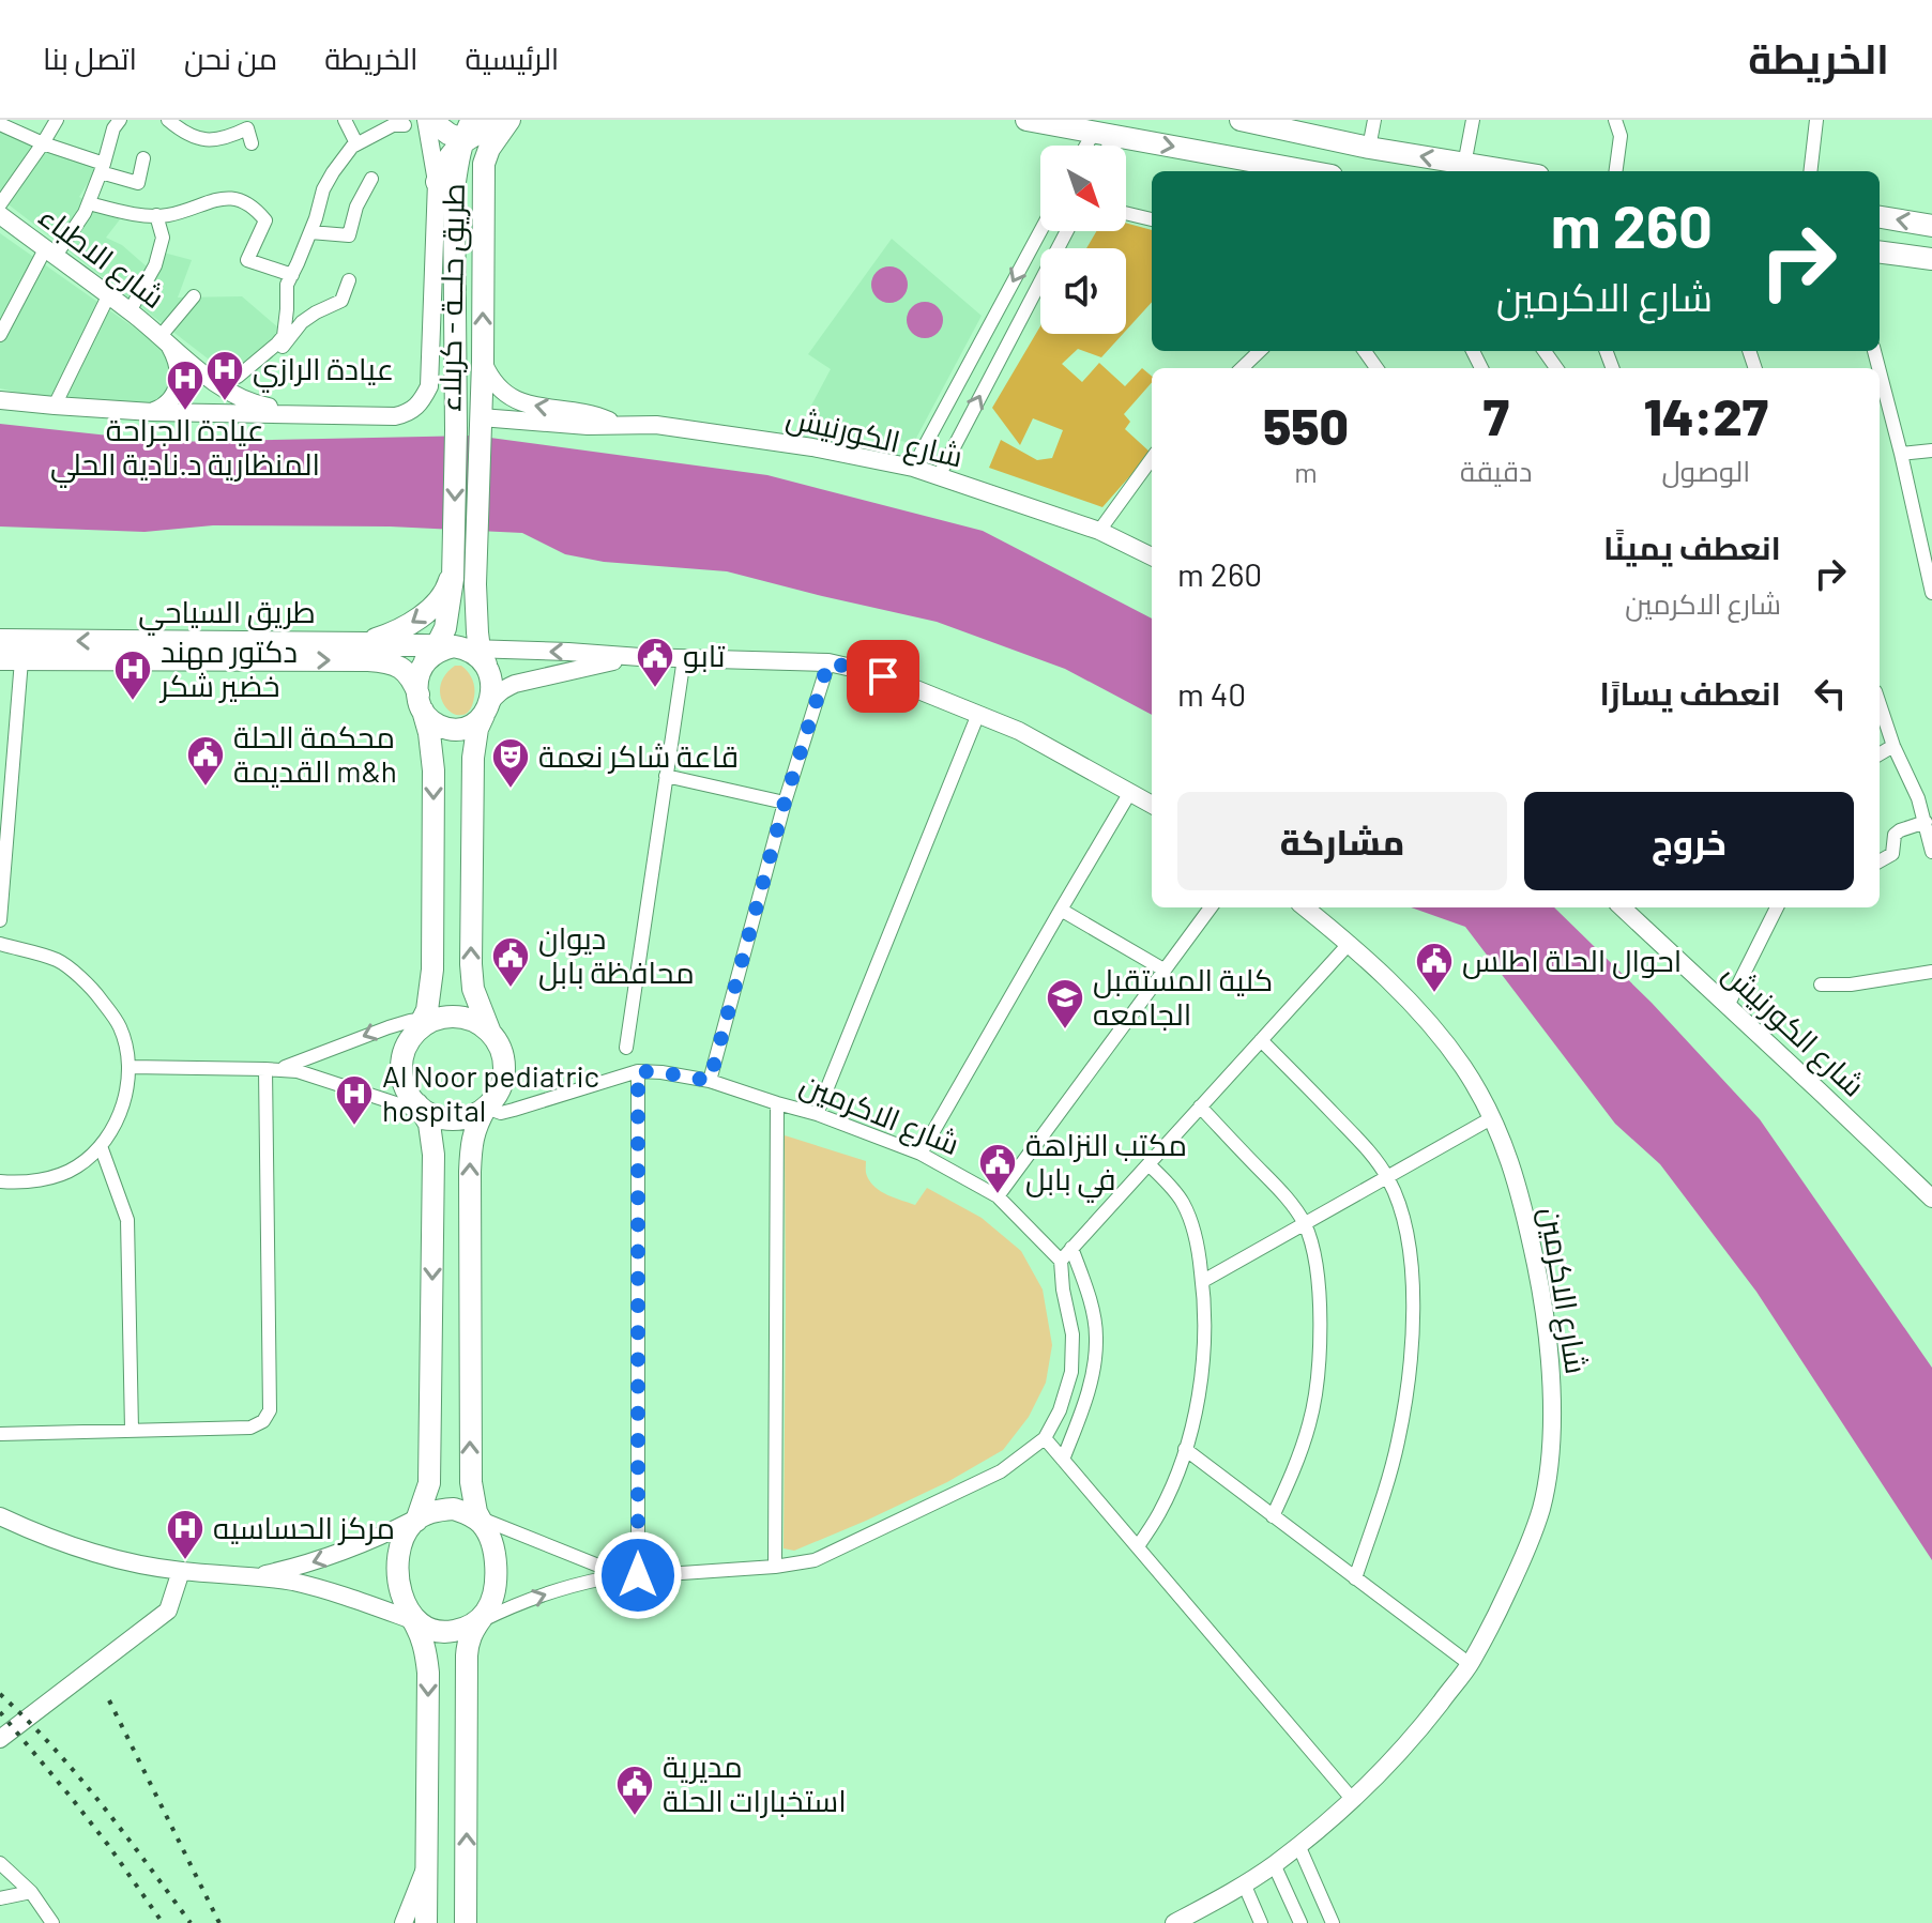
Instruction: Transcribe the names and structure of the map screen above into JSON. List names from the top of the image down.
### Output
{
  "streets": {
    "main road": ["طريق حلــة - كربلاء", "طريق السياحي"],
    "street": ["شارع الاطباء", "شارع الكورنيش", "شارع الاكرمين"]
  },
  "crossings": [
    ["طريق حلــة - كربلاء", "شارع الكورنيش"],
    ["طريق حلــة - كربلاء", "طريق السياحي"]
  ],
  "places": {
    "hospital": [
      "عيادة الرازي",
      "عيادة الجراحة المنظارية د.نادية الحلي",
      "دكتور مهند خضير شكر",
      "Al Noor pediatric hospital",
      "مركز الحساسيه"
    ],
    "public building": [
      "تابو",
      "محكمة الحلة القديمة m&h",
      "ديوان محافظة بابل",
      "احوال الحلة اطلس",
      "مكتب النزاهة في بابل",
      "مديرية استخبارات الحلة"
    ],
    "theatre": ["قاعة شاكر نعمة"],
    "school or university": ["كلية المستقبل الجامعه"]
  },
  "north": "bottom right",
  "page": {
    "header": "الخريطة",
    "nav": [
      "الرئيسية",
      "الخريطة",
      "من نحن",
      "اتصل بنا"
    ],
    "turn": ["260 m", "شارع الاكرمين"],
    "eta": [
      "14:27",
      "الوصول",
      "7",
      "دقيقة",
      "550",
      "m"
    ],
    "list": [
      {
        "name": "انعطف يمينًا",
        "note": "شارع الاكرمين",
        "value": "260 m"
      },
      {
        "name": "انعطف يسارًا",
        "value": "40 m"
      }
    ],
    "buttons": ["خروج", "مشاركة"]
  }
}
